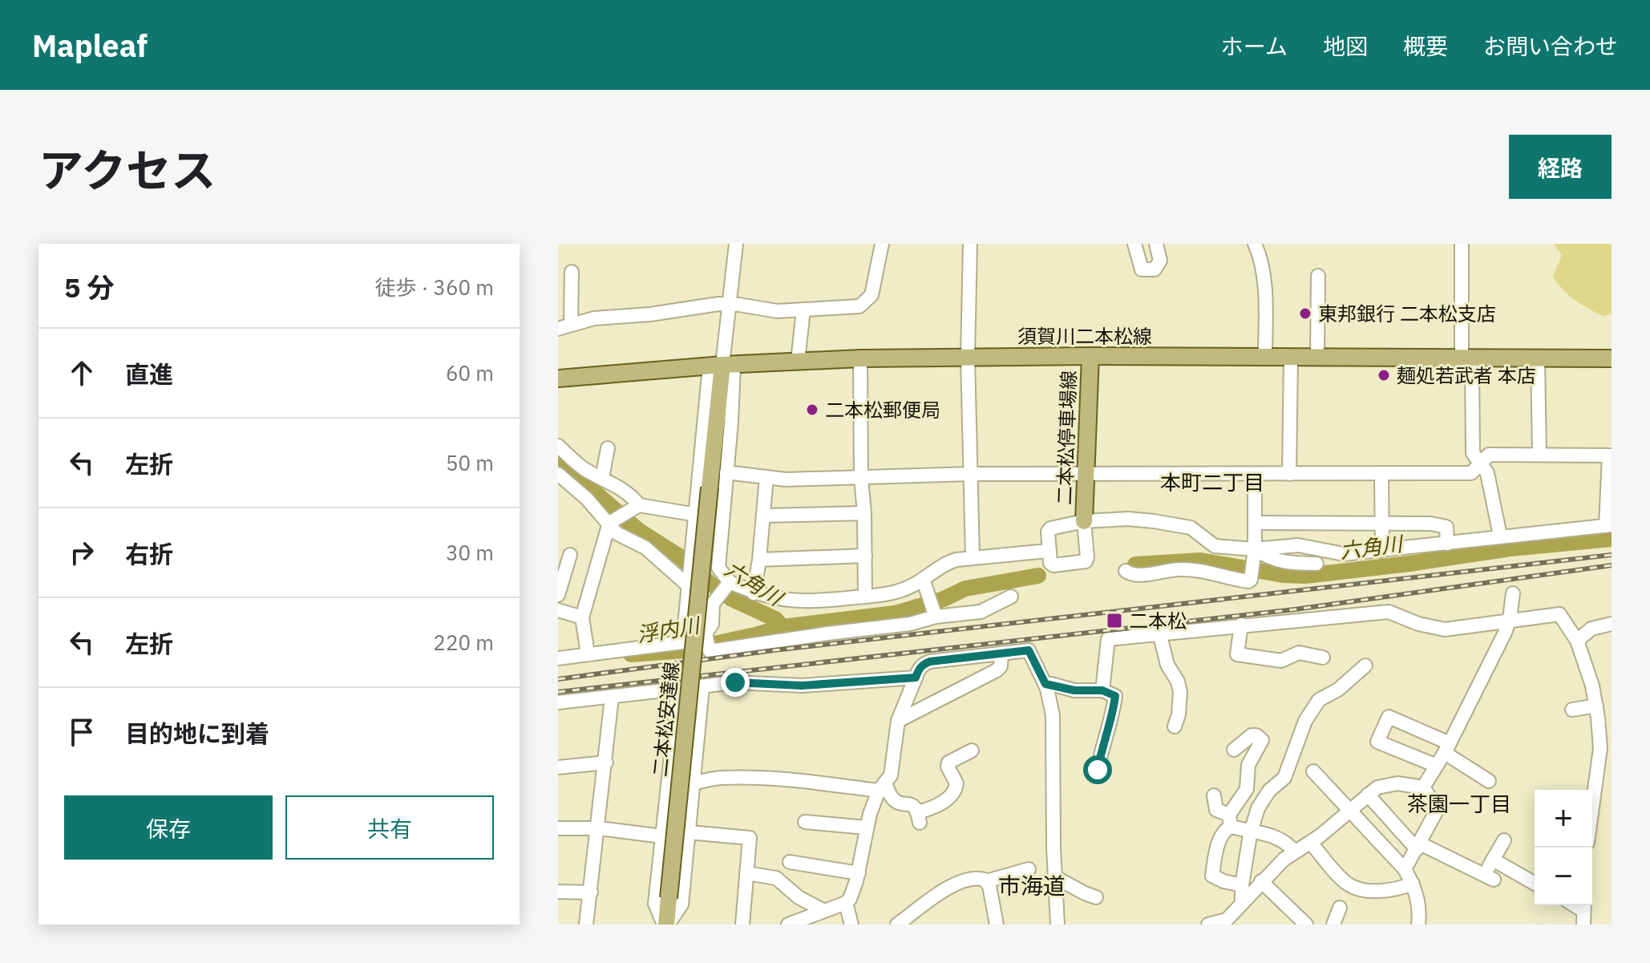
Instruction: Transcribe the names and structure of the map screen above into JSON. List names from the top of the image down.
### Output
{
  "streets": {
    "main road": ["須賀川二本松線", "二本松停車場線", "二本松安達線"]
  },
  "crossings": [
    ["須賀川二本松線", "二本松停車場線"],
    ["須賀川二本松線", "二本松安達線"]
  ],
  "districts": ["本町二丁目", "茶園一丁目", "市海道"],
  "water": ["六角川", "浮内川"],
  "places": {
    "other": ["東邦銀行 二本松支店", "麺処若武者 本店", "二本松郵便局"],
    "transit": ["二本松"]
  },
  "page": {
    "header": "Mapleaf",
    "nav": [
      "ホーム",
      "地図",
      "概要",
      "お問い合わせ"
    ],
    "title": "アクセス",
    "buttons": [
      "経路",
      ["保存", "共有"]
    ],
    "heading": ["5 分", "徒歩 · 360 m"],
    "list": [
      ["直進", "60 m"],
      ["左折", "50 m"],
      ["右折", "30 m"],
      ["左折", "220 m"],
      "目的地に到着"
    ],
    "map_buttons": ["+", "−"]
  }
}
